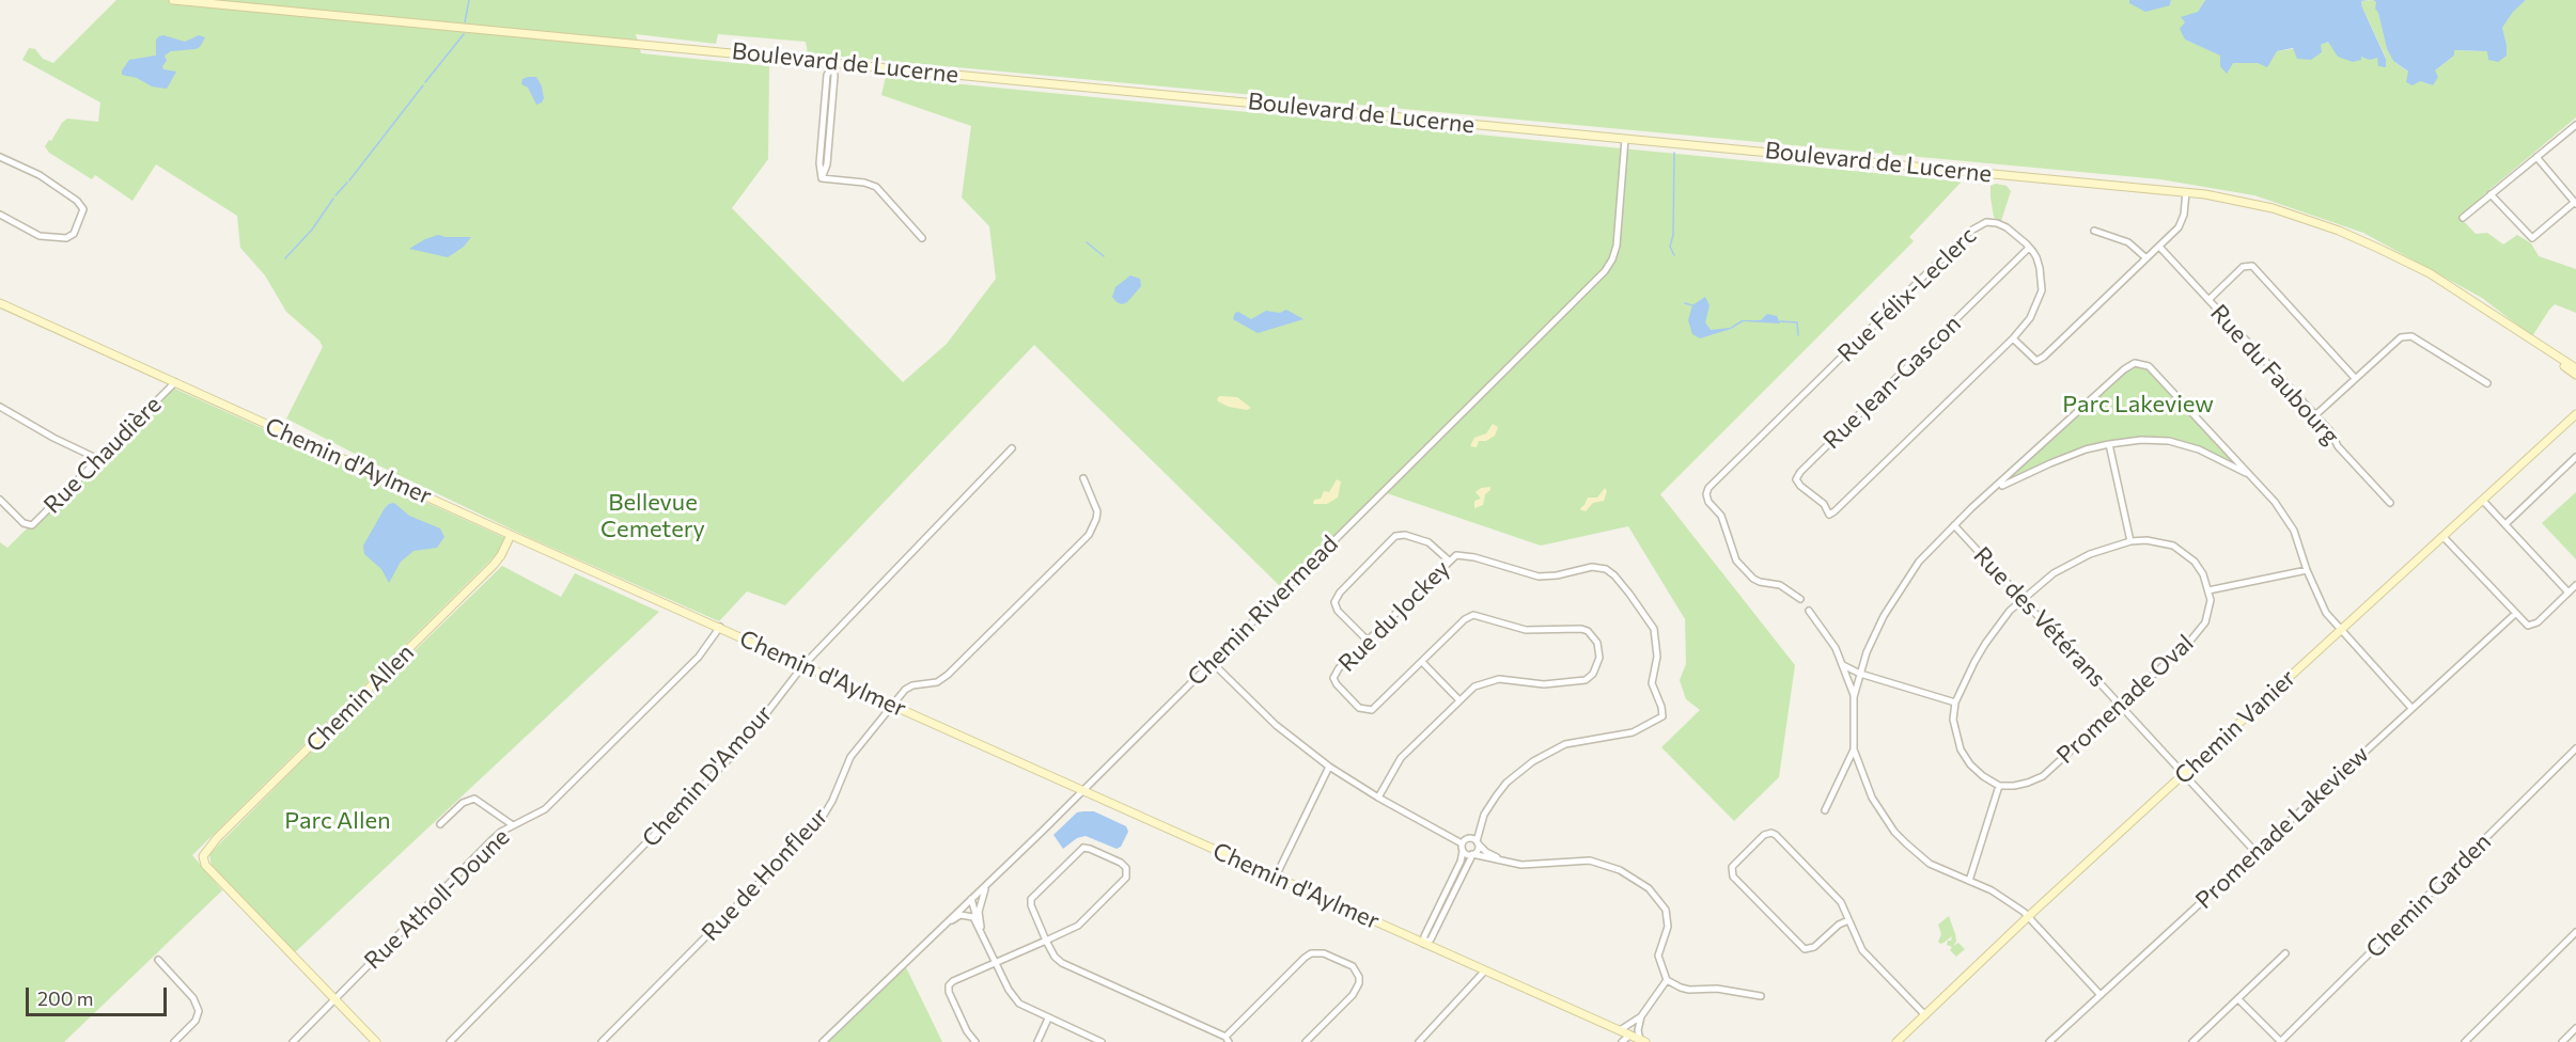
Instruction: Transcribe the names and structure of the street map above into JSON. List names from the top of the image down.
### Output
{
  "streets": {
    "main road": [
      "Boulevard de Lucerne",
      "Chemin d'Aylmer",
      "Chemin Allen",
      "Chemin Vanier"
    ],
    "street": [
      "Rue Félix-Leclerc",
      "Rue du Faubourg",
      "Rue Jean-Gascon",
      "Rue Chaudière",
      "Chemin Rivermead",
      "Rue du Jockey",
      "Rue des Vétérans",
      "Promenade Oval",
      "Chemin D'Amour",
      "Promenade Lakeview",
      "Rue de Honfleur",
      "Chemin Garden",
      "Rue Atholl-Doune"
    ]
  },
  "crossings": [
    ["Boulevard de Lucerne", "Chemin Rivermead"],
    ["Rue Félix-Leclerc", "Rue Jean-Gascon"],
    ["Rue Chaudière", "Chemin d'Aylmer"],
    ["Chemin d'Aylmer", "Chemin Rivermead"],
    ["Chemin d'Aylmer", "Chemin Allen"],
    ["Chemin d'Aylmer", "Chemin D'Amour"],
    ["Chemin d'Aylmer", "Rue de Honfleur"],
    ["Chemin d'Aylmer", "Rue Atholl-Doune"],
    ["Rue des Vétérans", "Promenade Oval"],
    ["Rue des Vétérans", "Chemin Vanier"],
    ["Rue des Vétérans", "Promenade Lakeview"],
    ["Chemin Allen", "Rue Atholl-Doune"]
  ],
  "parks": ["Parc Lakeview", "Bellevue Cemetery", "Parc Allen"],
  "scale_bar": "200 m"
}
